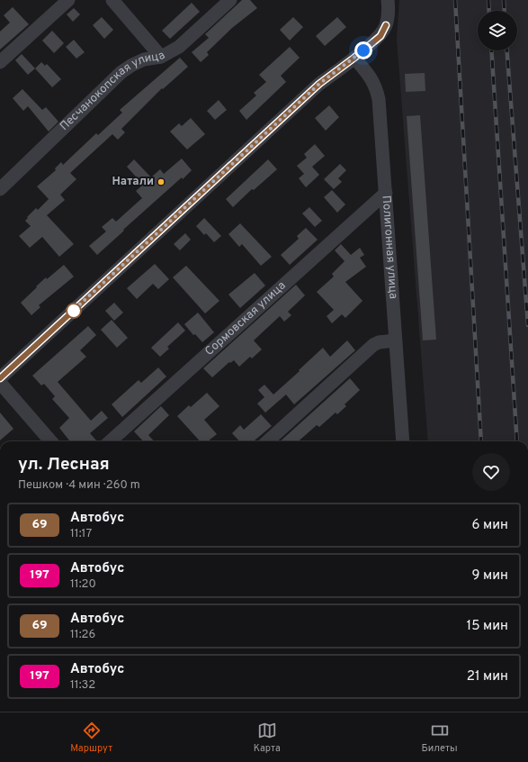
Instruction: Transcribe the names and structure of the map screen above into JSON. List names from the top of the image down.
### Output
{
  "streets": {
    "street": ["Песчанокопская улица", "Полигонная улица", "Сормовская улица"]
  },
  "crossings": [
    ["Полигонная улица", "Сормовская улица"]
  ],
  "places": ["Натали"],
  "lines": ["bus line 69"],
  "page": {
    "heading": ["ул. Лесная", "Пешком · 4 мин · 260 m"],
    "list": [
      {
        "mark": "69",
        "name": "Автобус",
        "note": "11:17",
        "value": "6 мин"
      },
      {
        "mark": "197",
        "name": "Автобус",
        "note": "11:20",
        "value": "9 мин"
      },
      {
        "mark": "69",
        "name": "Автобус",
        "note": "11:26",
        "value": "15 мин"
      },
      {
        "mark": "197",
        "name": "Автобус",
        "note": "11:32",
        "value": "21 мин"
      }
    ],
    "tabs": ["Маршрут", "Карта", "Билеты"]
  }
}
